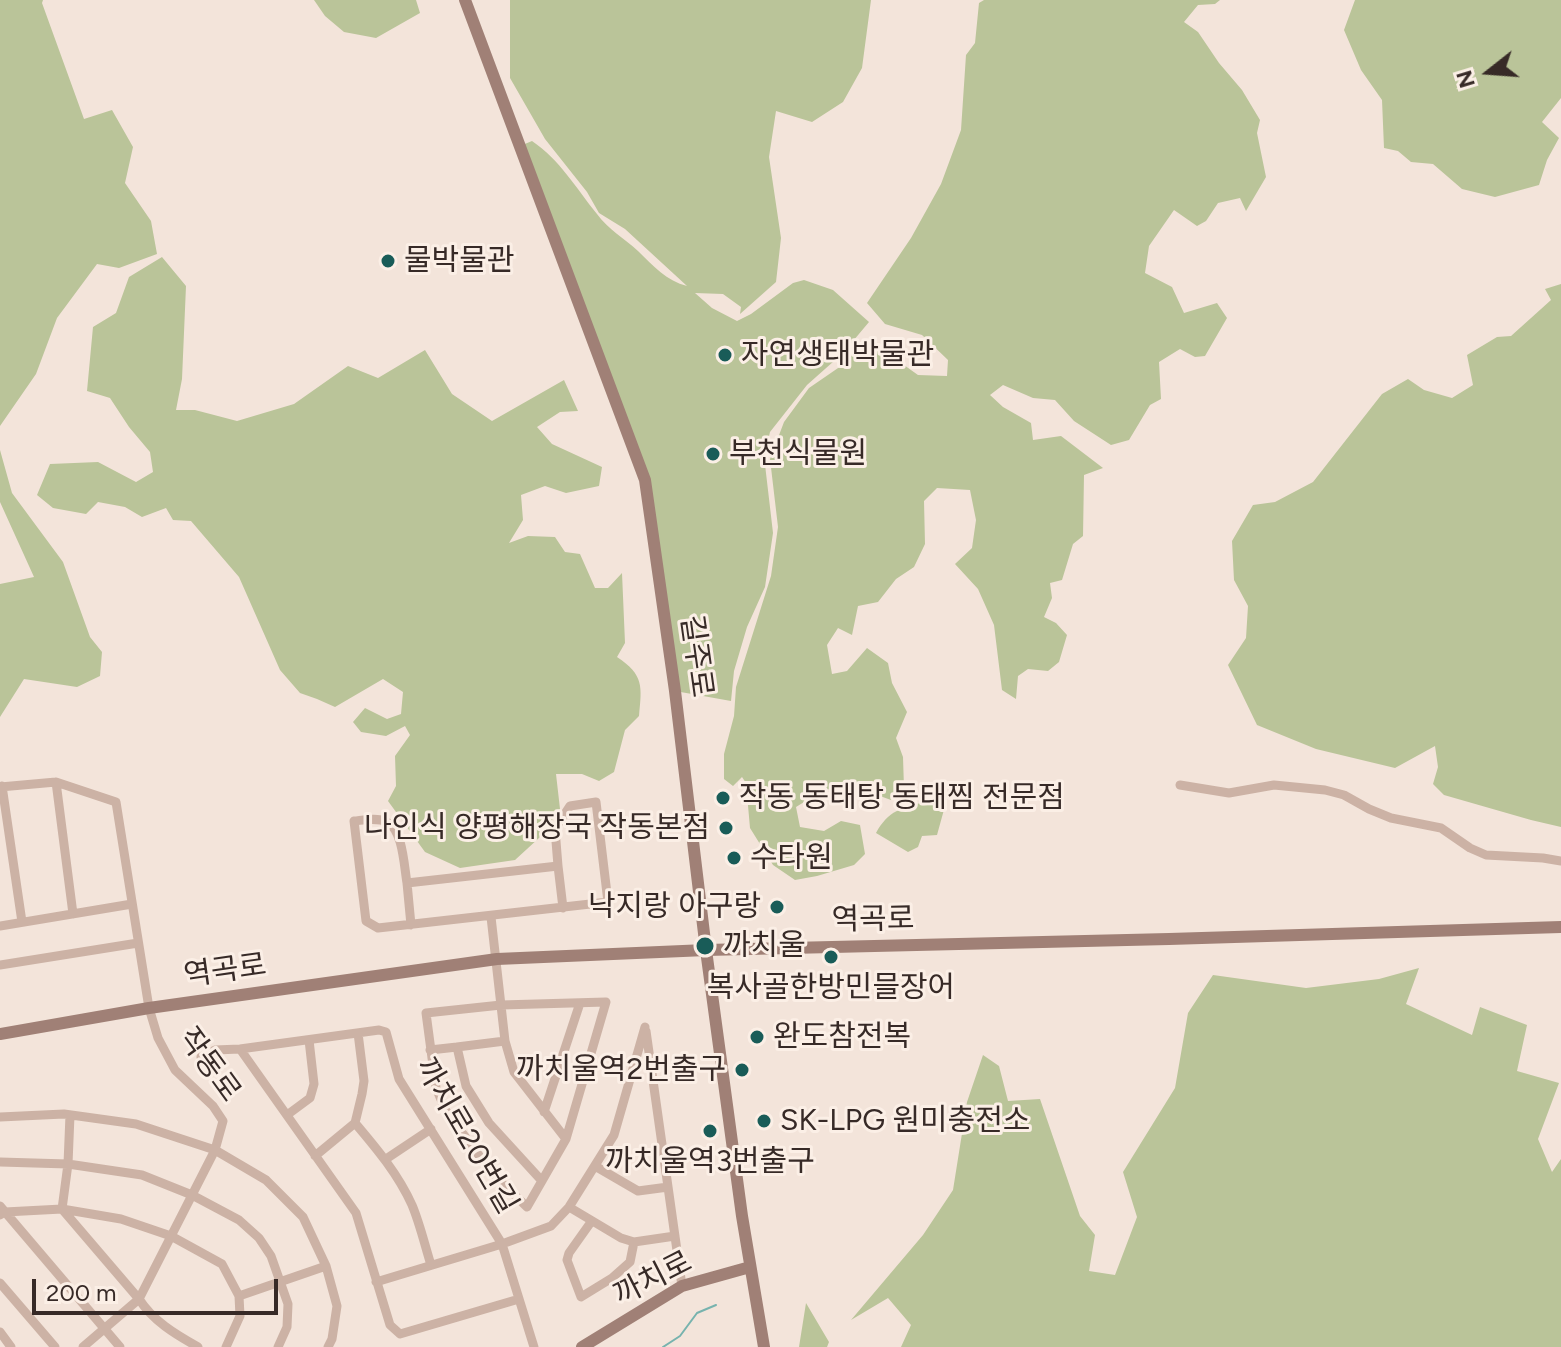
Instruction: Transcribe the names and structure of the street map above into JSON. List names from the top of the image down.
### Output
{
  "streets": {
    "street": [
      "길주로",
      "역곡로",
      "작동로",
      "까치로20번길",
      "까치로"
    ]
  },
  "crossings": [
    ["길주로", "역곡로"],
    ["길주로", "까치로"],
    ["역곡로", "작동로"]
  ],
  "places": [
    "물박물관",
    "자연생태박물관",
    "부천식물원",
    "작동 동태탕 동태찜 전문점",
    "나인식 양평해장국 작동본점",
    "수타원",
    "낙지랑 아구랑",
    "까치울",
    "복사골한방민믈장어",
    "완도참전복",
    "까치울역2번출구",
    "SK-LPG 원미충전소",
    "까치울역3번출구"
  ],
  "scale_bar": "200 m",
  "north": "left"
}
